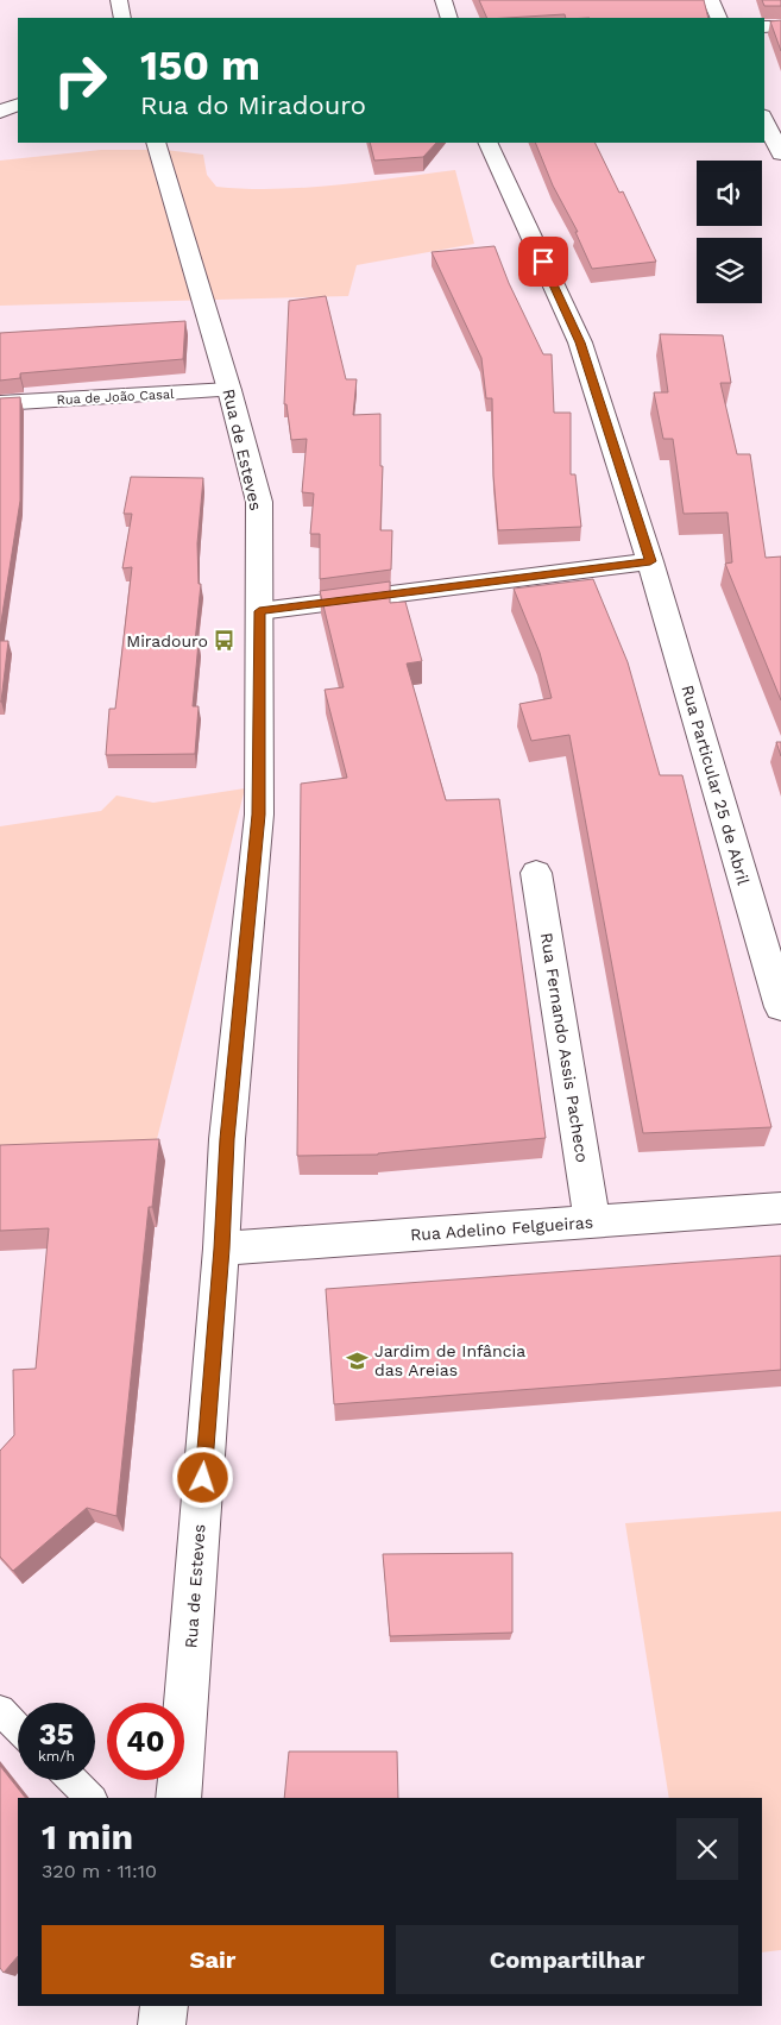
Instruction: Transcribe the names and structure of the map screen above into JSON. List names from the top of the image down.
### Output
{
  "streets": {
    "street": [
      "Rua de João Casal",
      "Rua de Esteves",
      "Rua Particular 25 de Abril",
      "Rua Fernando Assis Pacheco",
      "Rua Adelino Felgueiras"
    ]
  },
  "crossings": [
    ["Rua de João Casal", "Rua de Esteves"],
    ["Rua de Esteves", "Rua Adelino Felgueiras"],
    ["Rua Fernando Assis Pacheco", "Rua Adelino Felgueiras"]
  ],
  "places": {
    "bus stop": ["Miradouro"],
    "school or university": ["Jardim de Infância das Areias"]
  },
  "page": {
    "turn": ["150 m", "Rua do Miradouro"],
    "speed": "35 km/h",
    "limit": "40",
    "heading": ["1 min", "320 m · 11:10"],
    "buttons": ["Sair", "Compartilhar"]
  }
}
